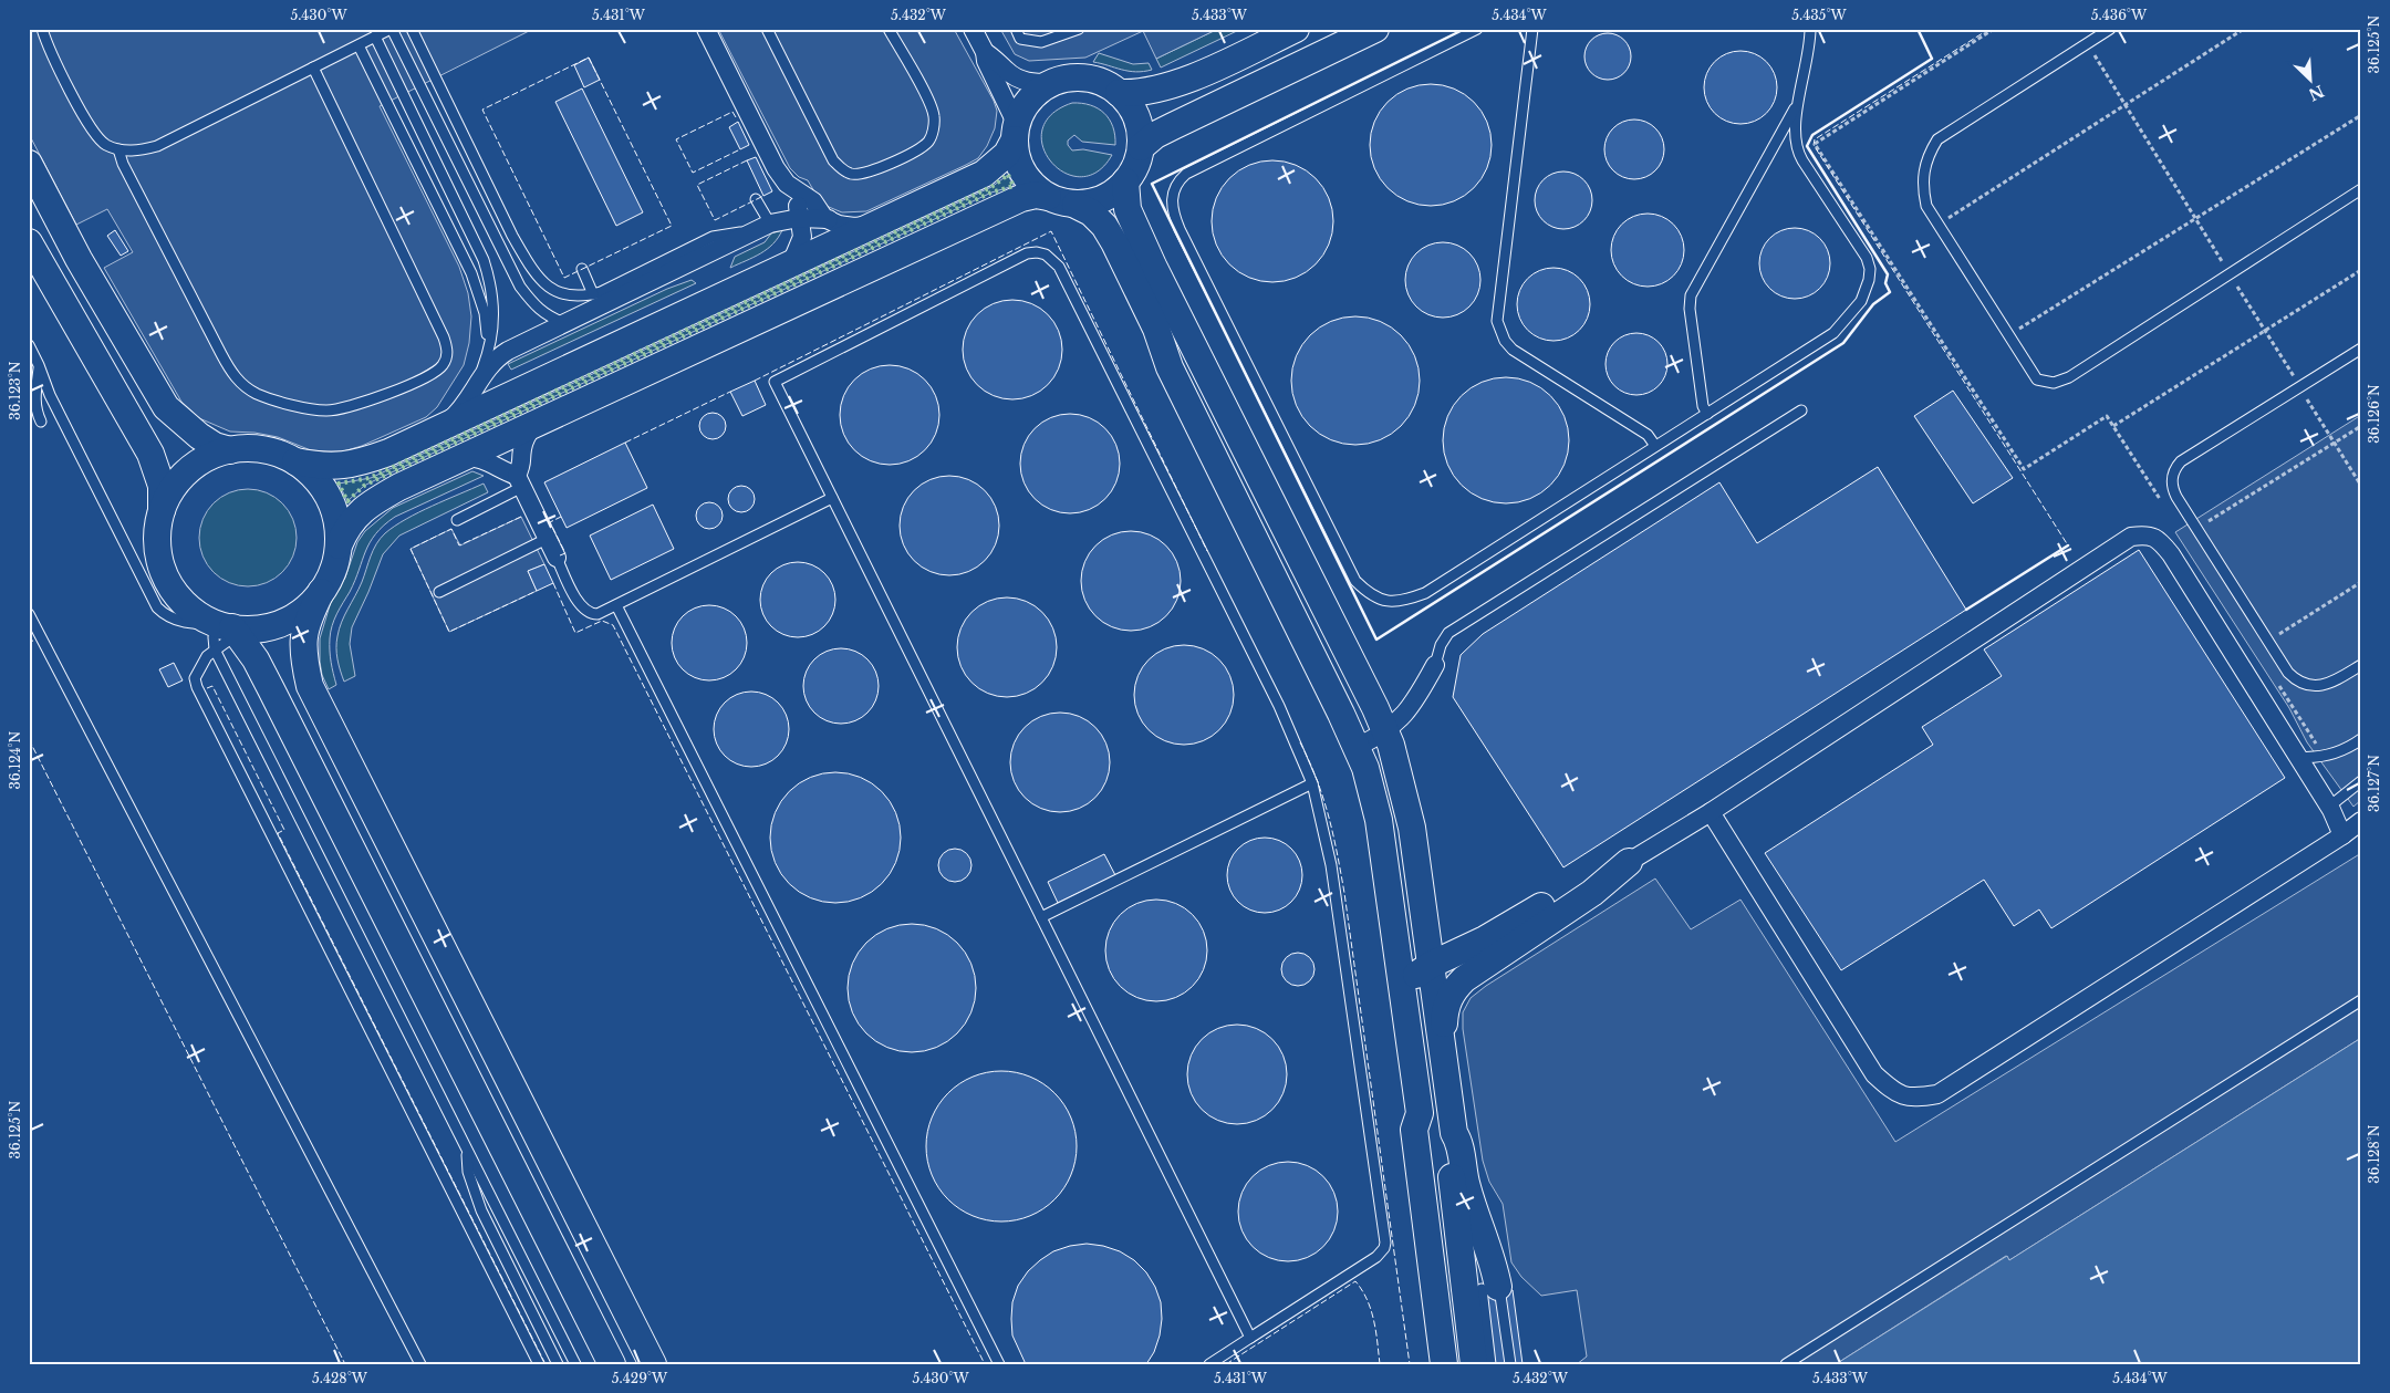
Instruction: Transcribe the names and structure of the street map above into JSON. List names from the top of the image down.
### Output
{
  "north": "bottom right",
  "coordinates": [
    "5.430°W",
    "5.431°W",
    "5.432°W",
    "5.433°W",
    "5.434°W",
    "5.435°W",
    "5.436°W",
    "36.125°N",
    "36.123°N",
    "36.126°N",
    "36.124°N",
    "36.127°N",
    "36.128°N",
    "5.428°W",
    "5.429°W"
  ]
}
